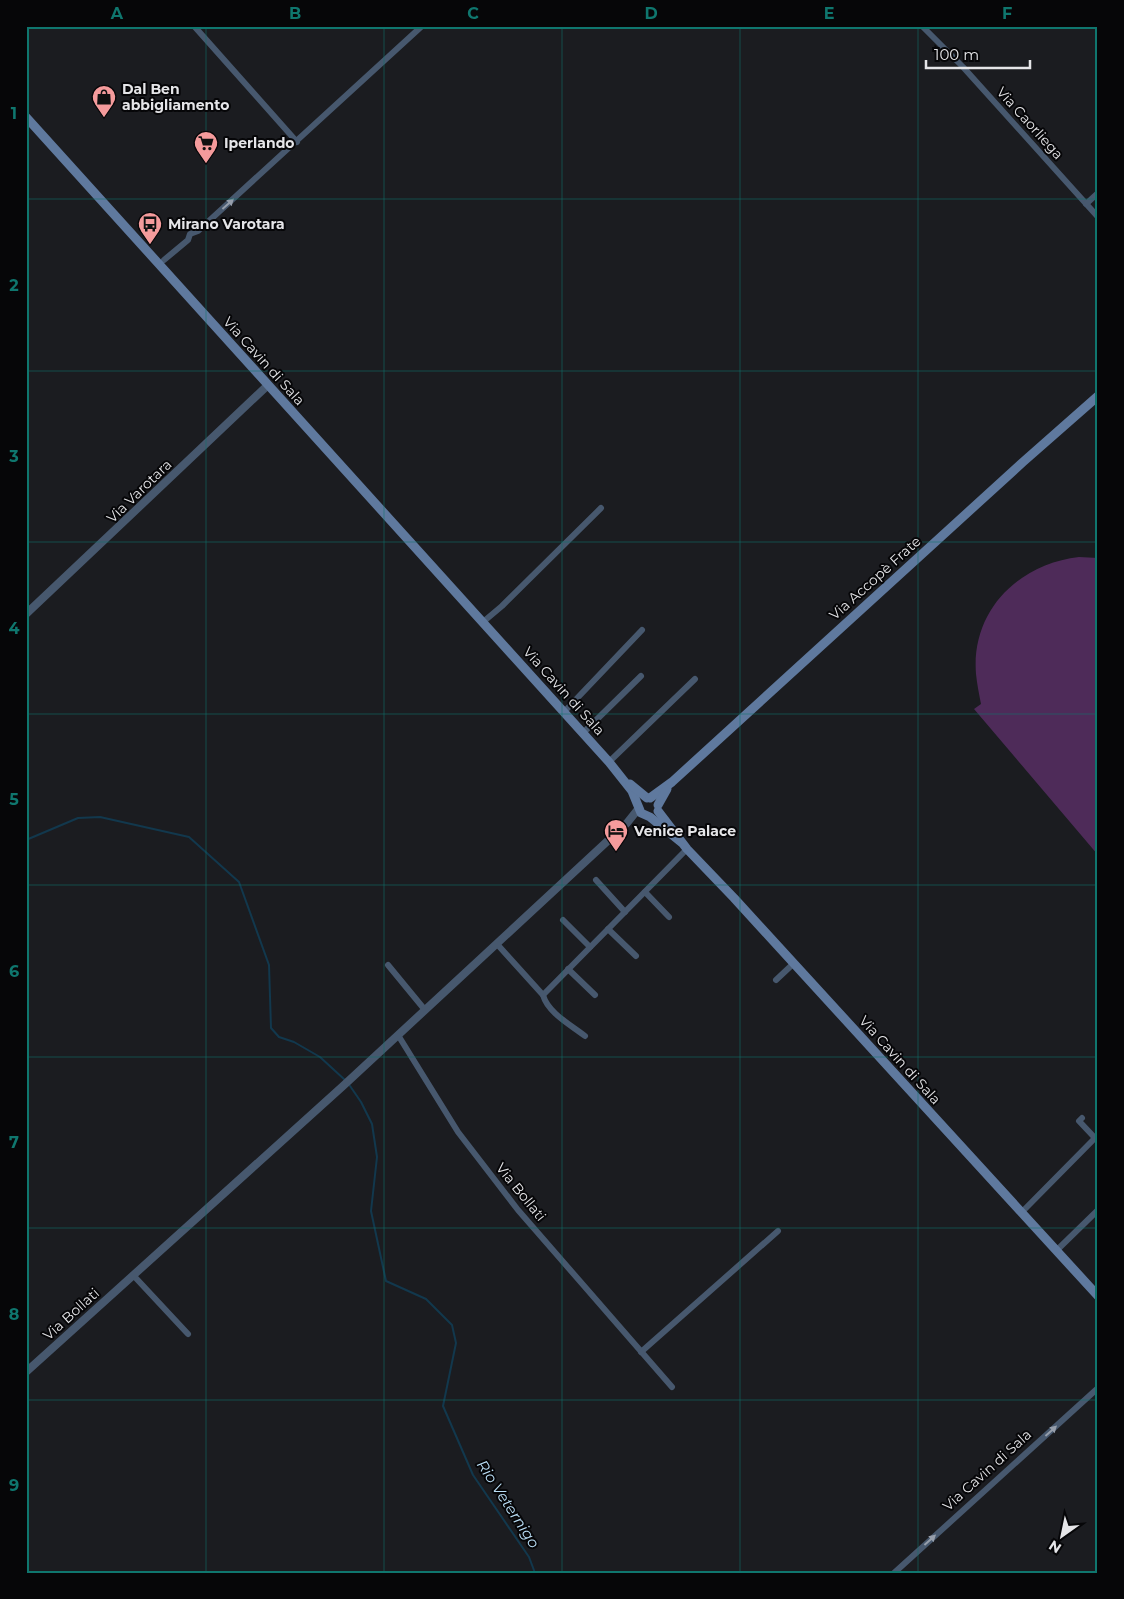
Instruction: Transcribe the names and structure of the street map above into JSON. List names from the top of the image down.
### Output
{
  "streets": {
    "main road": ["Via Cavin di Sala", "Via Accopè Frate"],
    "street": ["Via Caorliega", "Via Varotara", "Via Bollati"]
  },
  "crossings": [
    ["Via Cavin di Sala", "Via Varotara"],
    ["Via Cavin di Sala", "Via Accopè Frate"],
    ["Via Cavin di Sala", "Via Bollati"],
    ["Via Accopè Frate", "Via Bollati"]
  ],
  "water": ["Rio Veternigo"],
  "places": {
    "shop": ["Dal Ben abbigliamento"],
    "supermarket": ["Iperlando"],
    "bus stop": ["Mirano Varotara"],
    "hotel": ["Venice Palace"]
  },
  "scale_bar": "100 m",
  "north": "bottom left",
  "grid": {
    "columns": [
      "A",
      "B",
      "C",
      "D",
      "E",
      "F"
    ],
    "rows": [
      "1",
      "2",
      "3",
      "4",
      "5",
      "6",
      "7",
      "8",
      "9"
    ]
  }
}
